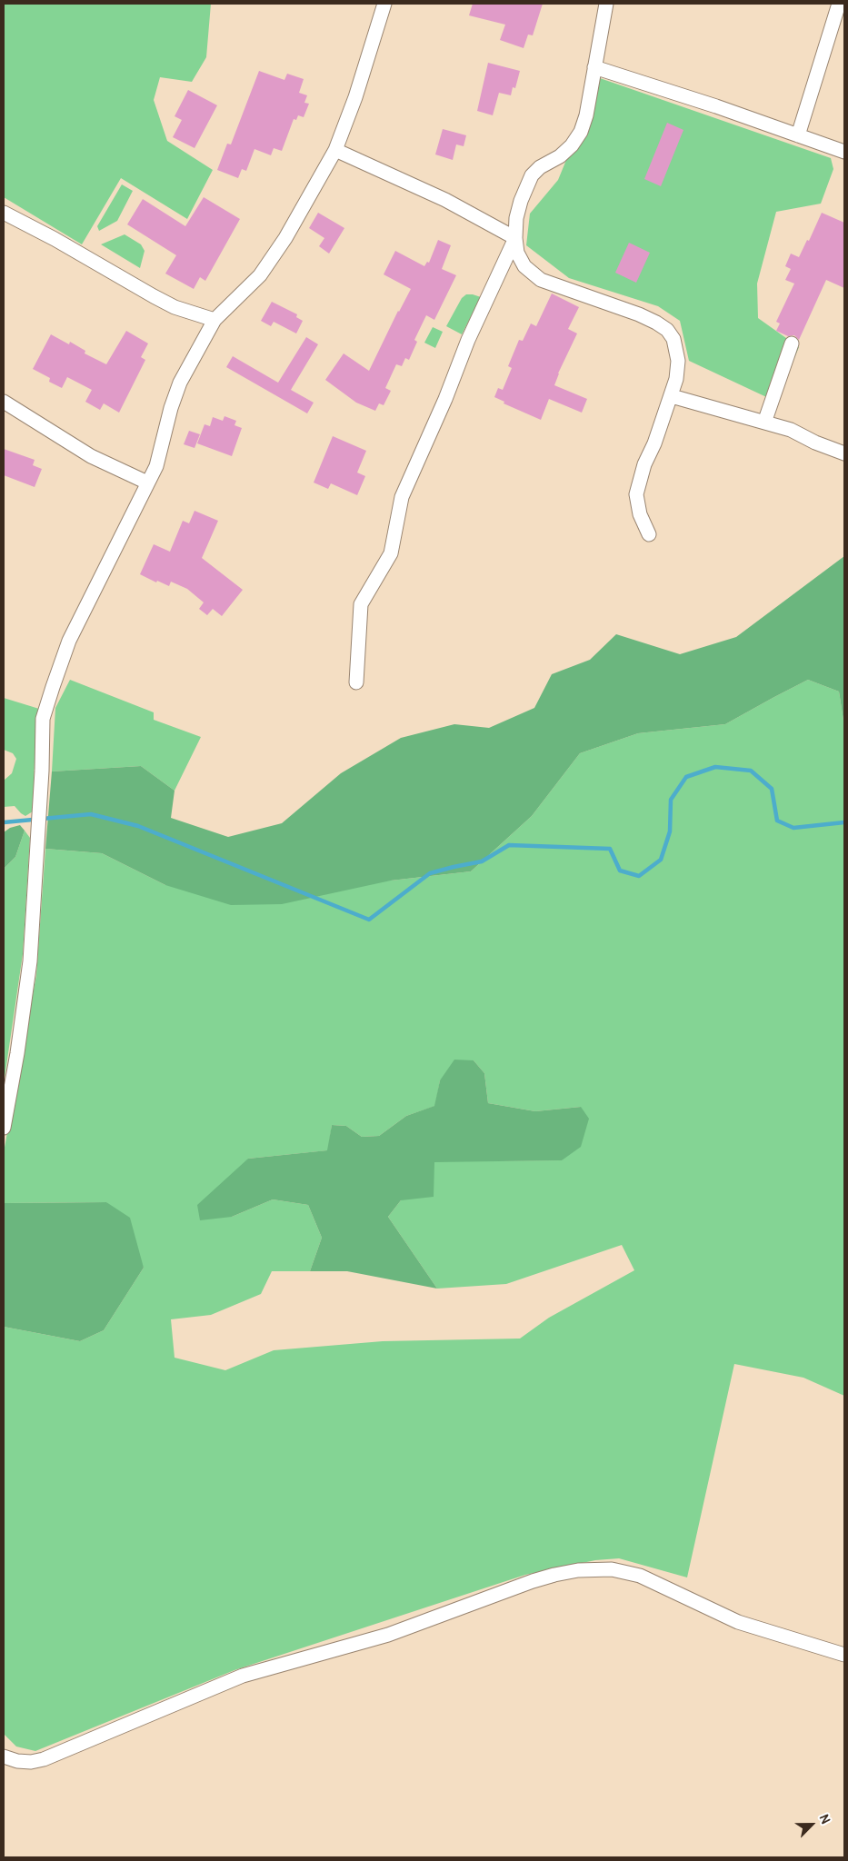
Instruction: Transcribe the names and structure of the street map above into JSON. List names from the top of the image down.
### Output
{
  "north": "top right"
}
